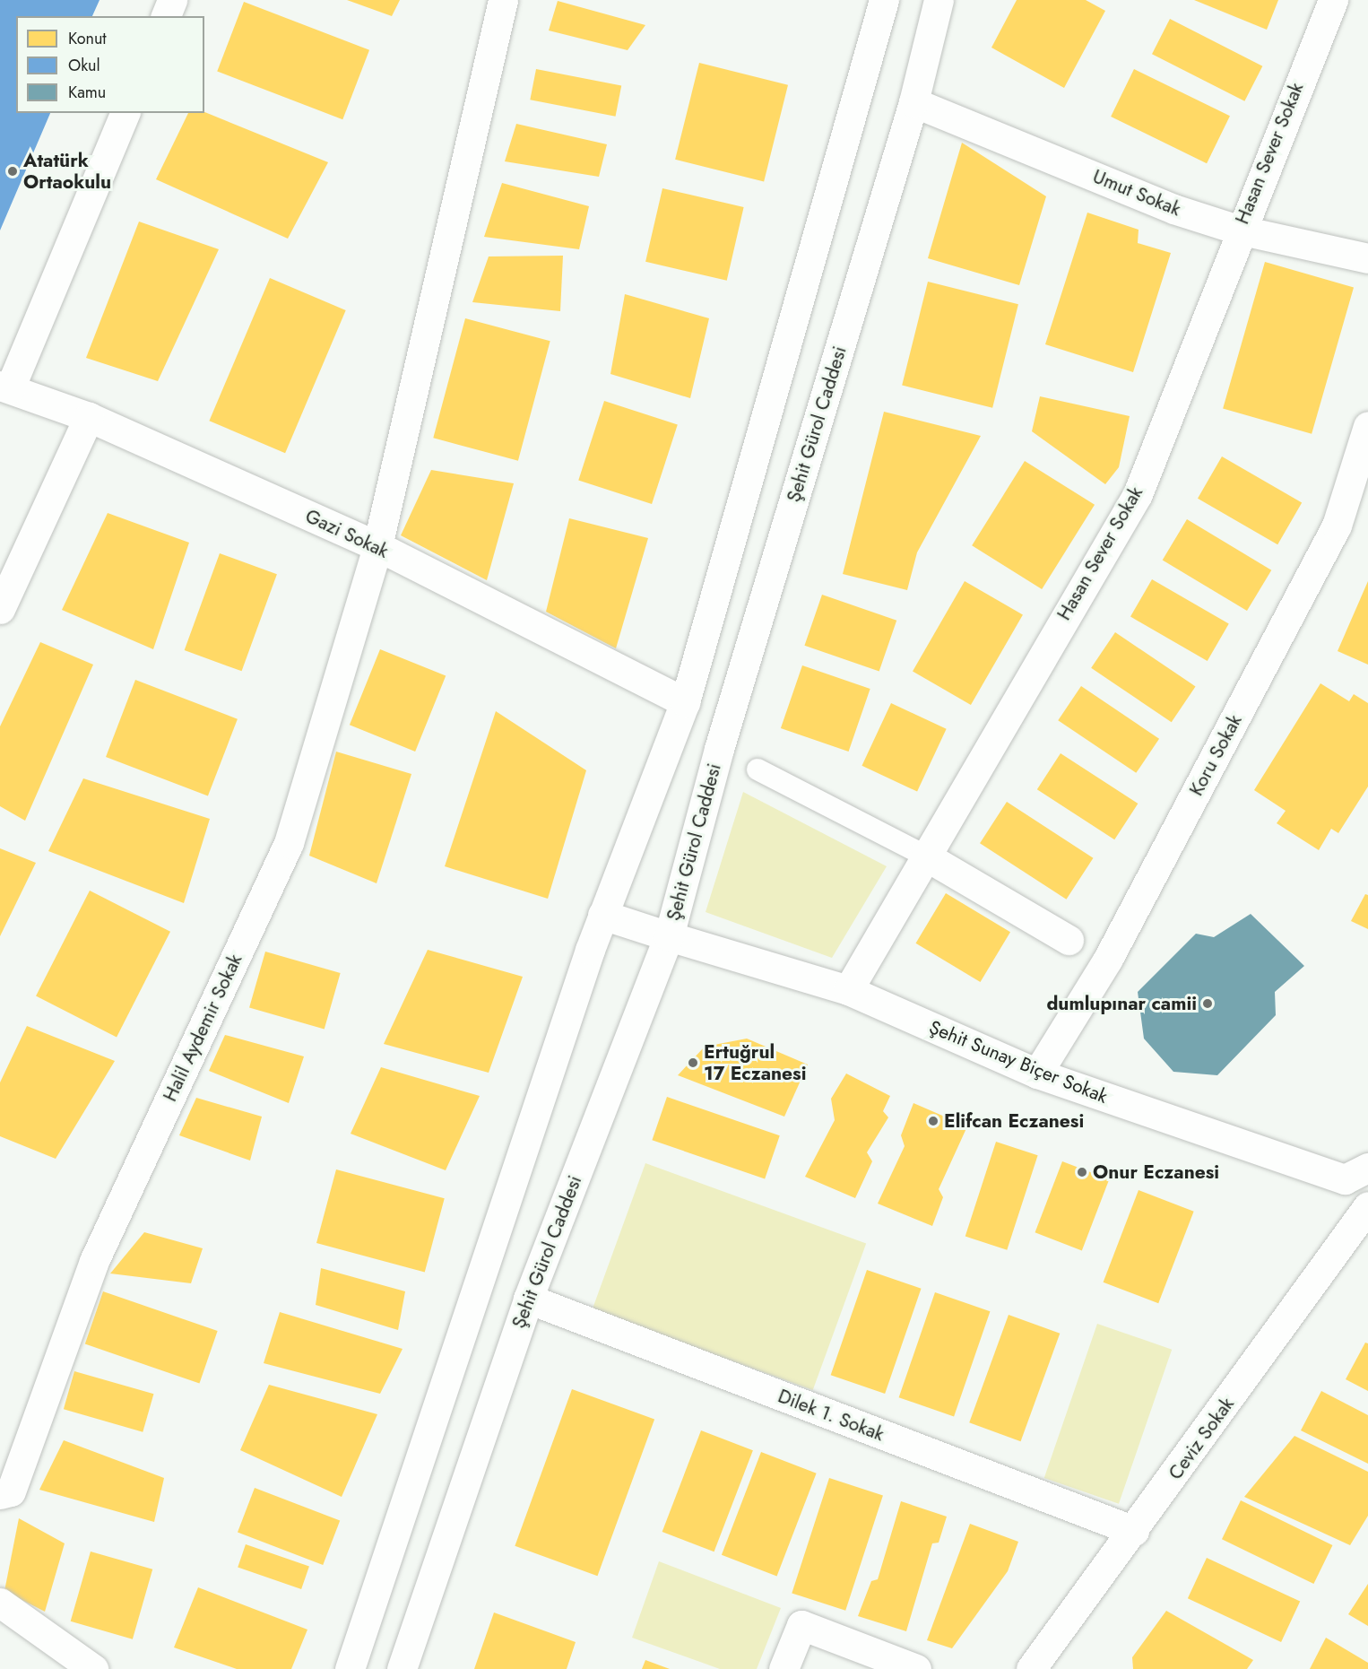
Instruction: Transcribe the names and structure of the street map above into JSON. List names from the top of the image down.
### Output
{
  "streets": {
    "street": [
      "Hasan Sever Sokak",
      "Umut Sokak",
      "Şehit Gürol Caddesi",
      "Gazi Sokak",
      "Koru Sokak",
      "Halil Aydemir Sokak",
      "Şehit Sunay Biçer Sokak",
      "Dilek 1. Sokak",
      "Ceviz Sokak"
    ]
  },
  "crossings": [
    ["Hasan Sever Sokak", "Umut Sokak"],
    ["Hasan Sever Sokak", "Şehit Sunay Biçer Sokak"],
    ["Umut Sokak", "Şehit Gürol Caddesi"],
    ["Şehit Gürol Caddesi", "Şehit Sunay Biçer Sokak"],
    ["Şehit Gürol Caddesi", "Dilek 1. Sokak"],
    ["Gazi Sokak", "Halil Aydemir Sokak"],
    ["Koru Sokak", "Şehit Sunay Biçer Sokak"],
    ["Dilek 1. Sokak", "Ceviz Sokak"]
  ],
  "places": [
    "Atatürk Ortaokulu",
    "dumlupınar camii",
    "Ertuğrul 17 Eczanesi",
    "Elifcan Eczanesi",
    "Onur Eczanesi"
  ],
  "legend": ["Konut", "Okul", "Kamu"]
}
